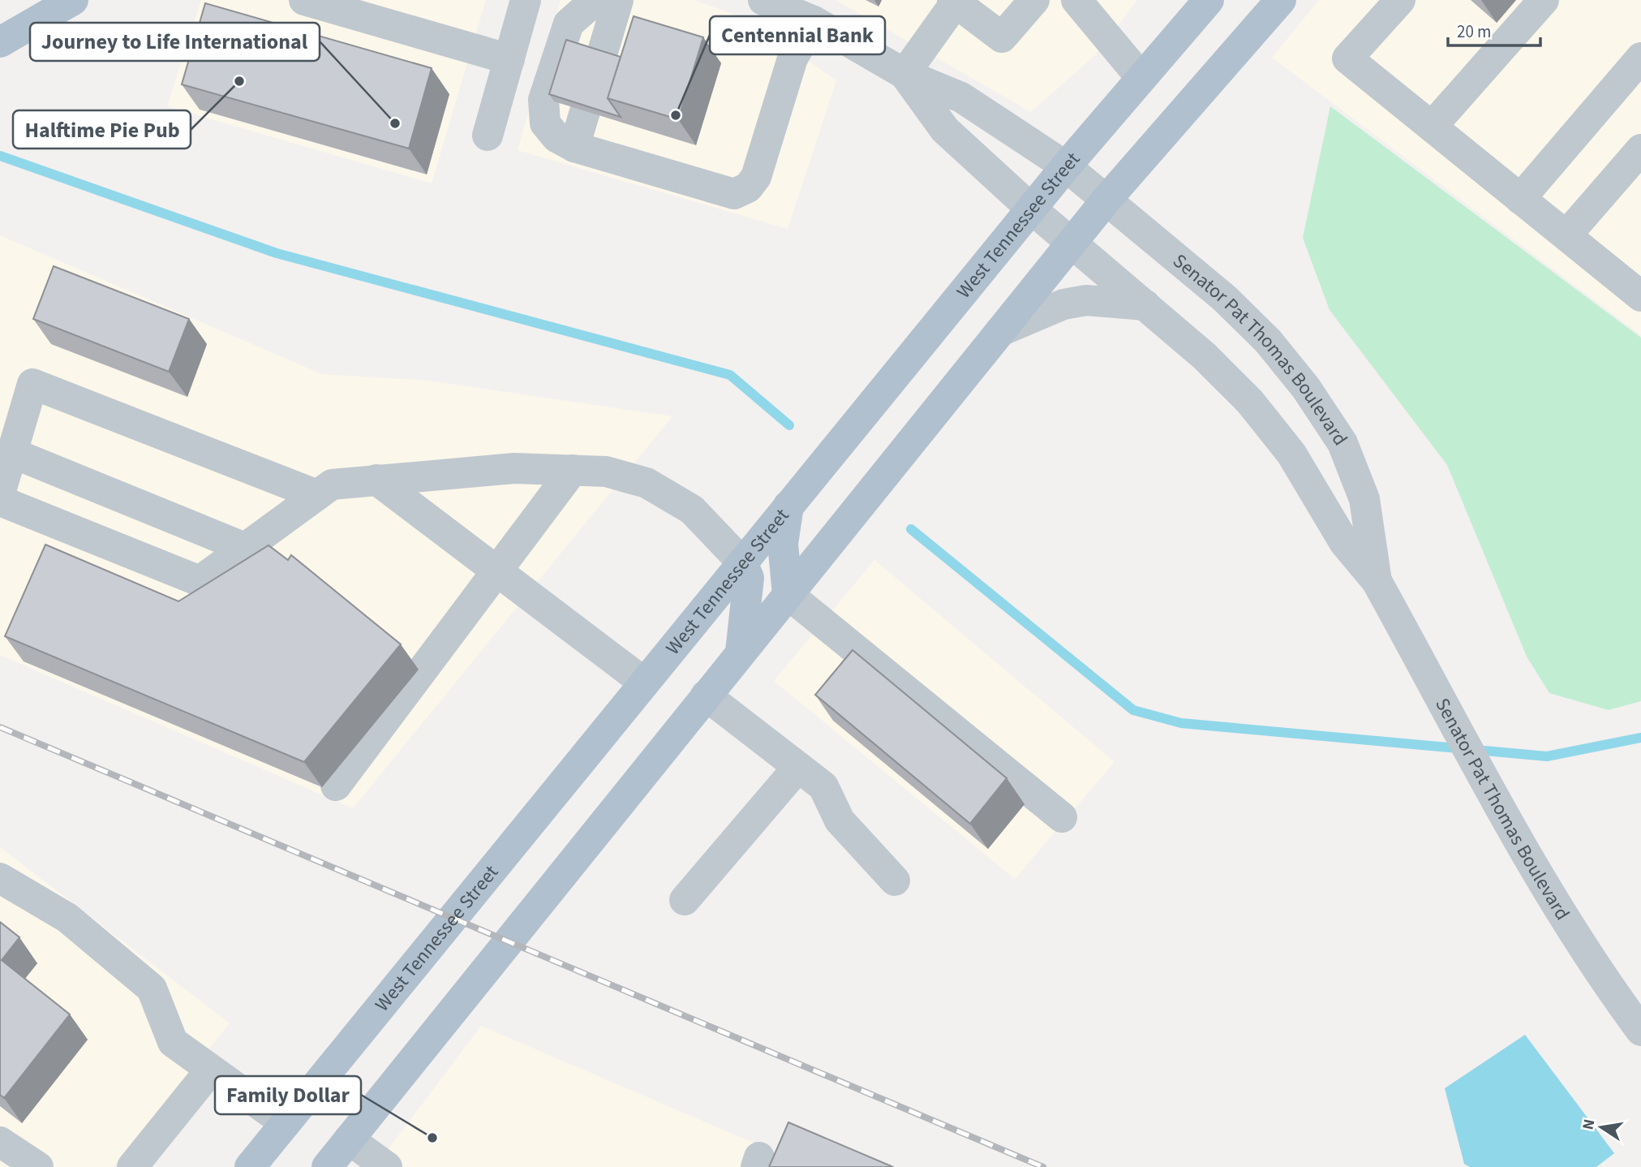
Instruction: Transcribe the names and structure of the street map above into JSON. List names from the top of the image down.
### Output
{
  "streets": {
    "main road": ["West Tennessee Street"],
    "street": ["Senator Pat Thomas Boulevard"]
  },
  "crossings": [
    ["West Tennessee Street", "Senator Pat Thomas Boulevard"]
  ],
  "places": [
    "Halftime Pie Pub",
    "Centennial Bank",
    "Journey to Life International",
    "Family Dollar"
  ],
  "scale_bar": "20 m",
  "north": "left"
}
